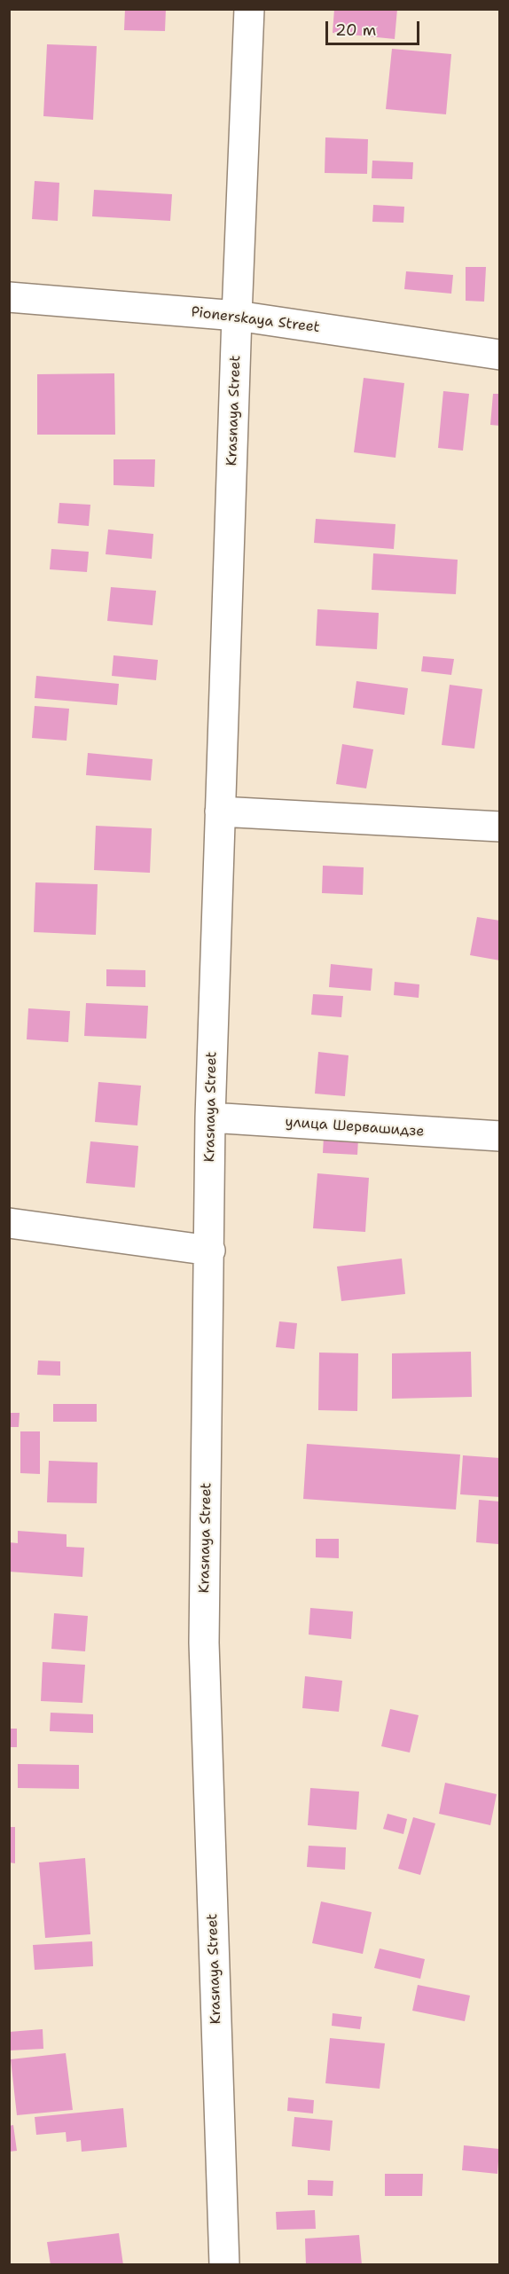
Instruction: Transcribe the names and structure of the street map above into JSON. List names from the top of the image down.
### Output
{
  "streets": {
    "street": ["Pionerskaya Street", "Krasnaya Street", "улица Шервашидзе"]
  },
  "crossings": [
    ["Pionerskaya Street", "Krasnaya Street"],
    ["Krasnaya Street", "улица Шервашидзе"]
  ],
  "scale_bar": "20 m"
}
